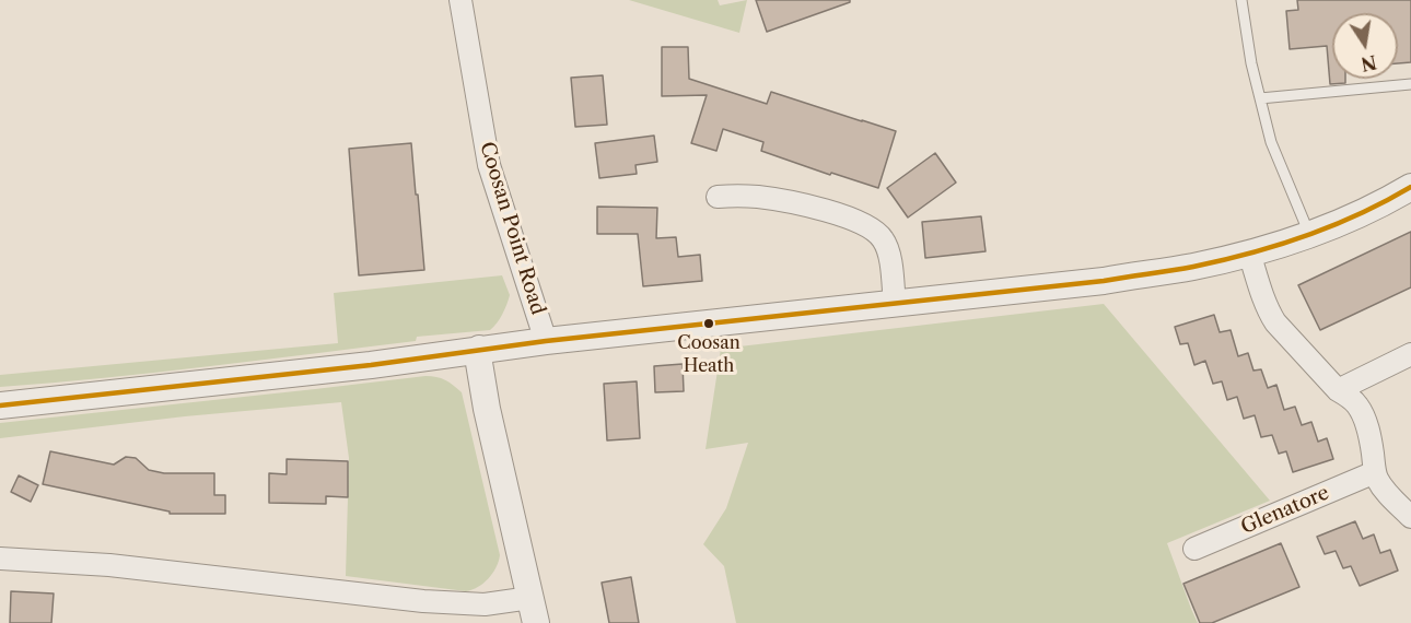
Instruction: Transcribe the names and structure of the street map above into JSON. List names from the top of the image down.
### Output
{
  "streets": {
    "street": ["Coosan Point Road", "Glenatore"]
  },
  "places": ["Coosan Heath"],
  "north": "bottom"
}
